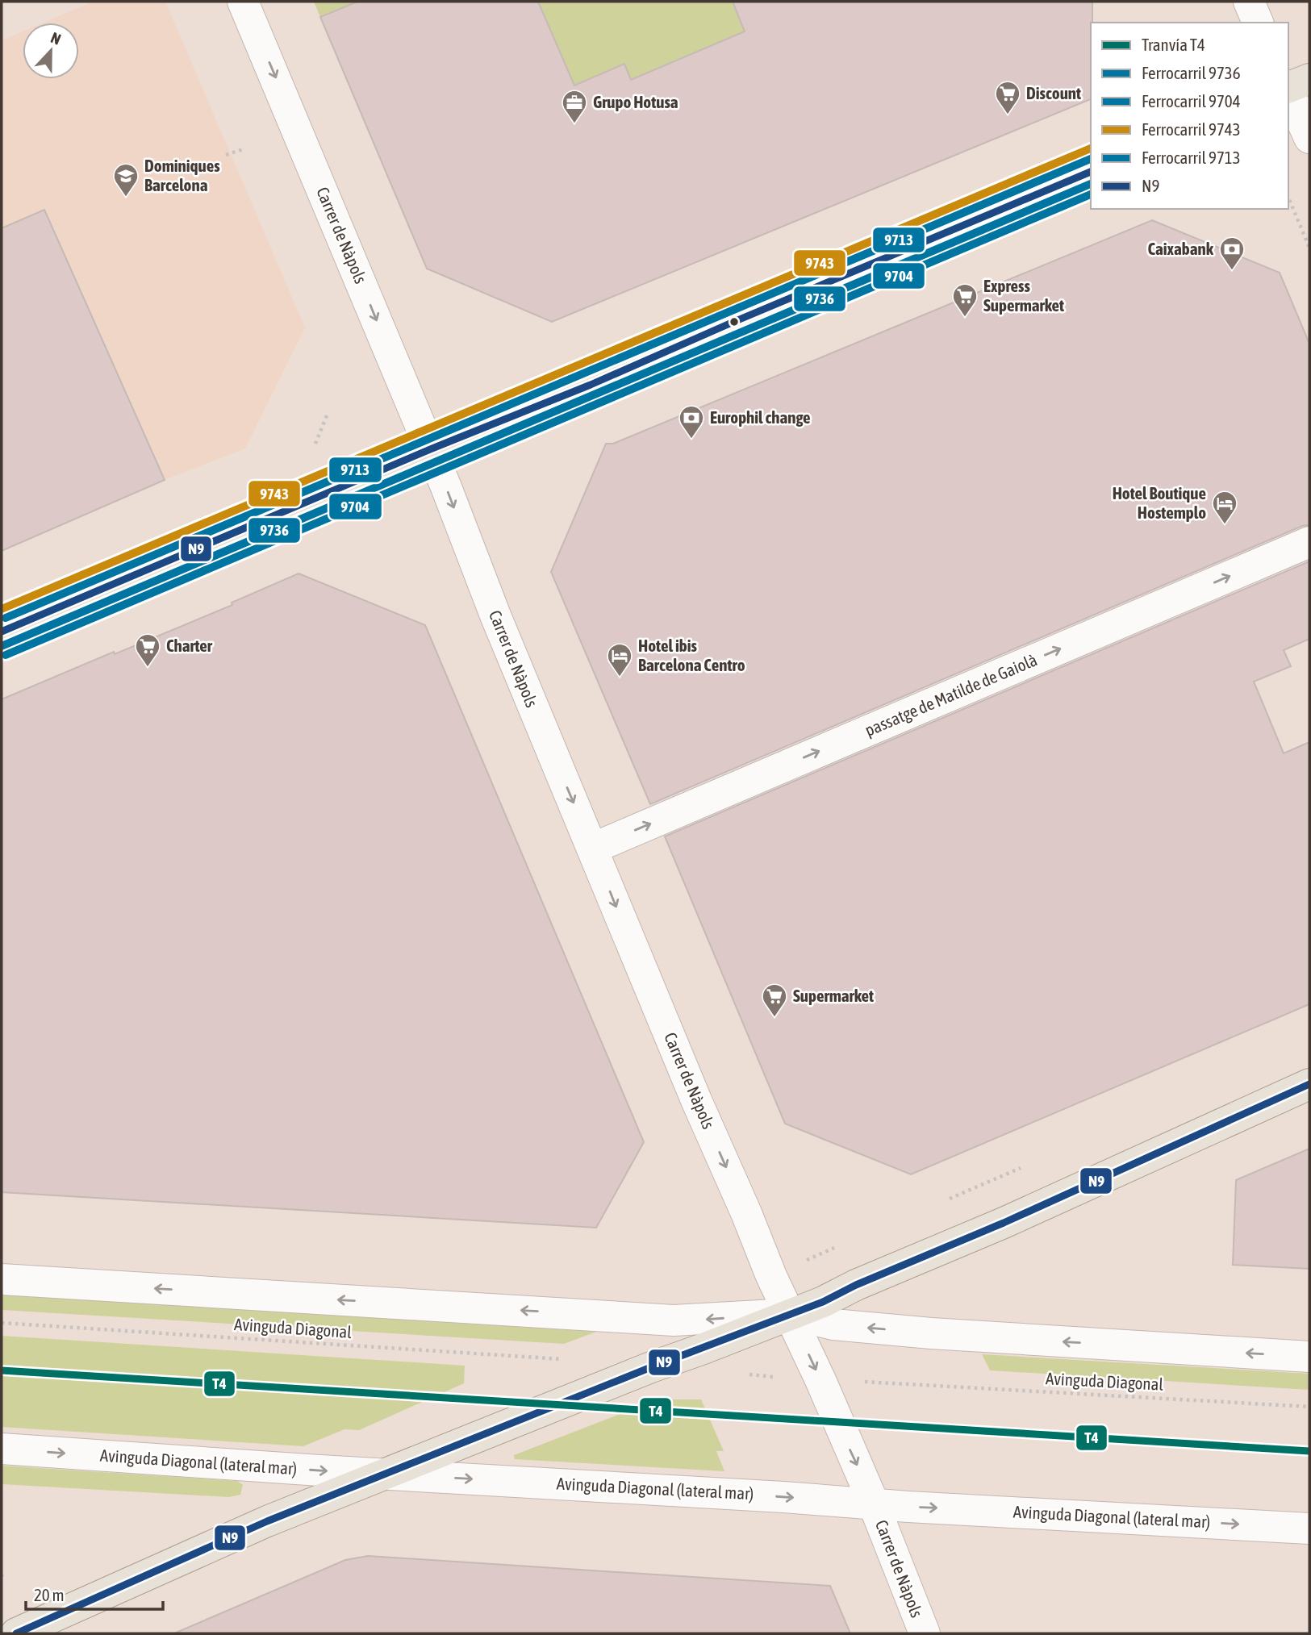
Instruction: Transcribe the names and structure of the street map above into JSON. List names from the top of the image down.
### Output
{
  "streets": {
    "street": ["Carrer de Nàpols", "passatge de Matilde de Gaiolà", "Avinguda Diagonal (lateral mar)"],
    "path": ["Avinguda Diagonal"]
  },
  "crossings": [
    ["Carrer de Nàpols", "passatge de Matilde de Gaiolà"],
    ["Carrer de Nàpols", "Avinguda Diagonal (lateral mar)"]
  ],
  "one_way": ["Carrer de Nàpols", "passatge de Matilde de Gaiolà"],
  "places": {
    "supermarket": [
      "Discount",
      "Express Supermarket",
      "Charter",
      "Supermarket"
    ],
    "office": ["Grupo Hotusa"],
    "school or university": ["Dominiques Barcelona"],
    "bank": ["Caixabank", "Europhil change"],
    "hotel": ["Hotel Boutique Hostemplo", "Hotel ibis Barcelona Centro"]
  },
  "lines": [
    "rail line 9743",
    "rail line 9713",
    "transit line N9",
    "rail line 9736",
    "rail line 9704",
    "tram line T4"
  ],
  "legend": [
    "Tranvía T4",
    "Ferrocarril 9736",
    "Ferrocarril 9704",
    "Ferrocarril 9743",
    "Ferrocarril 9713",
    "N9"
  ],
  "scale_bar": "20 m",
  "north": "top"
}
